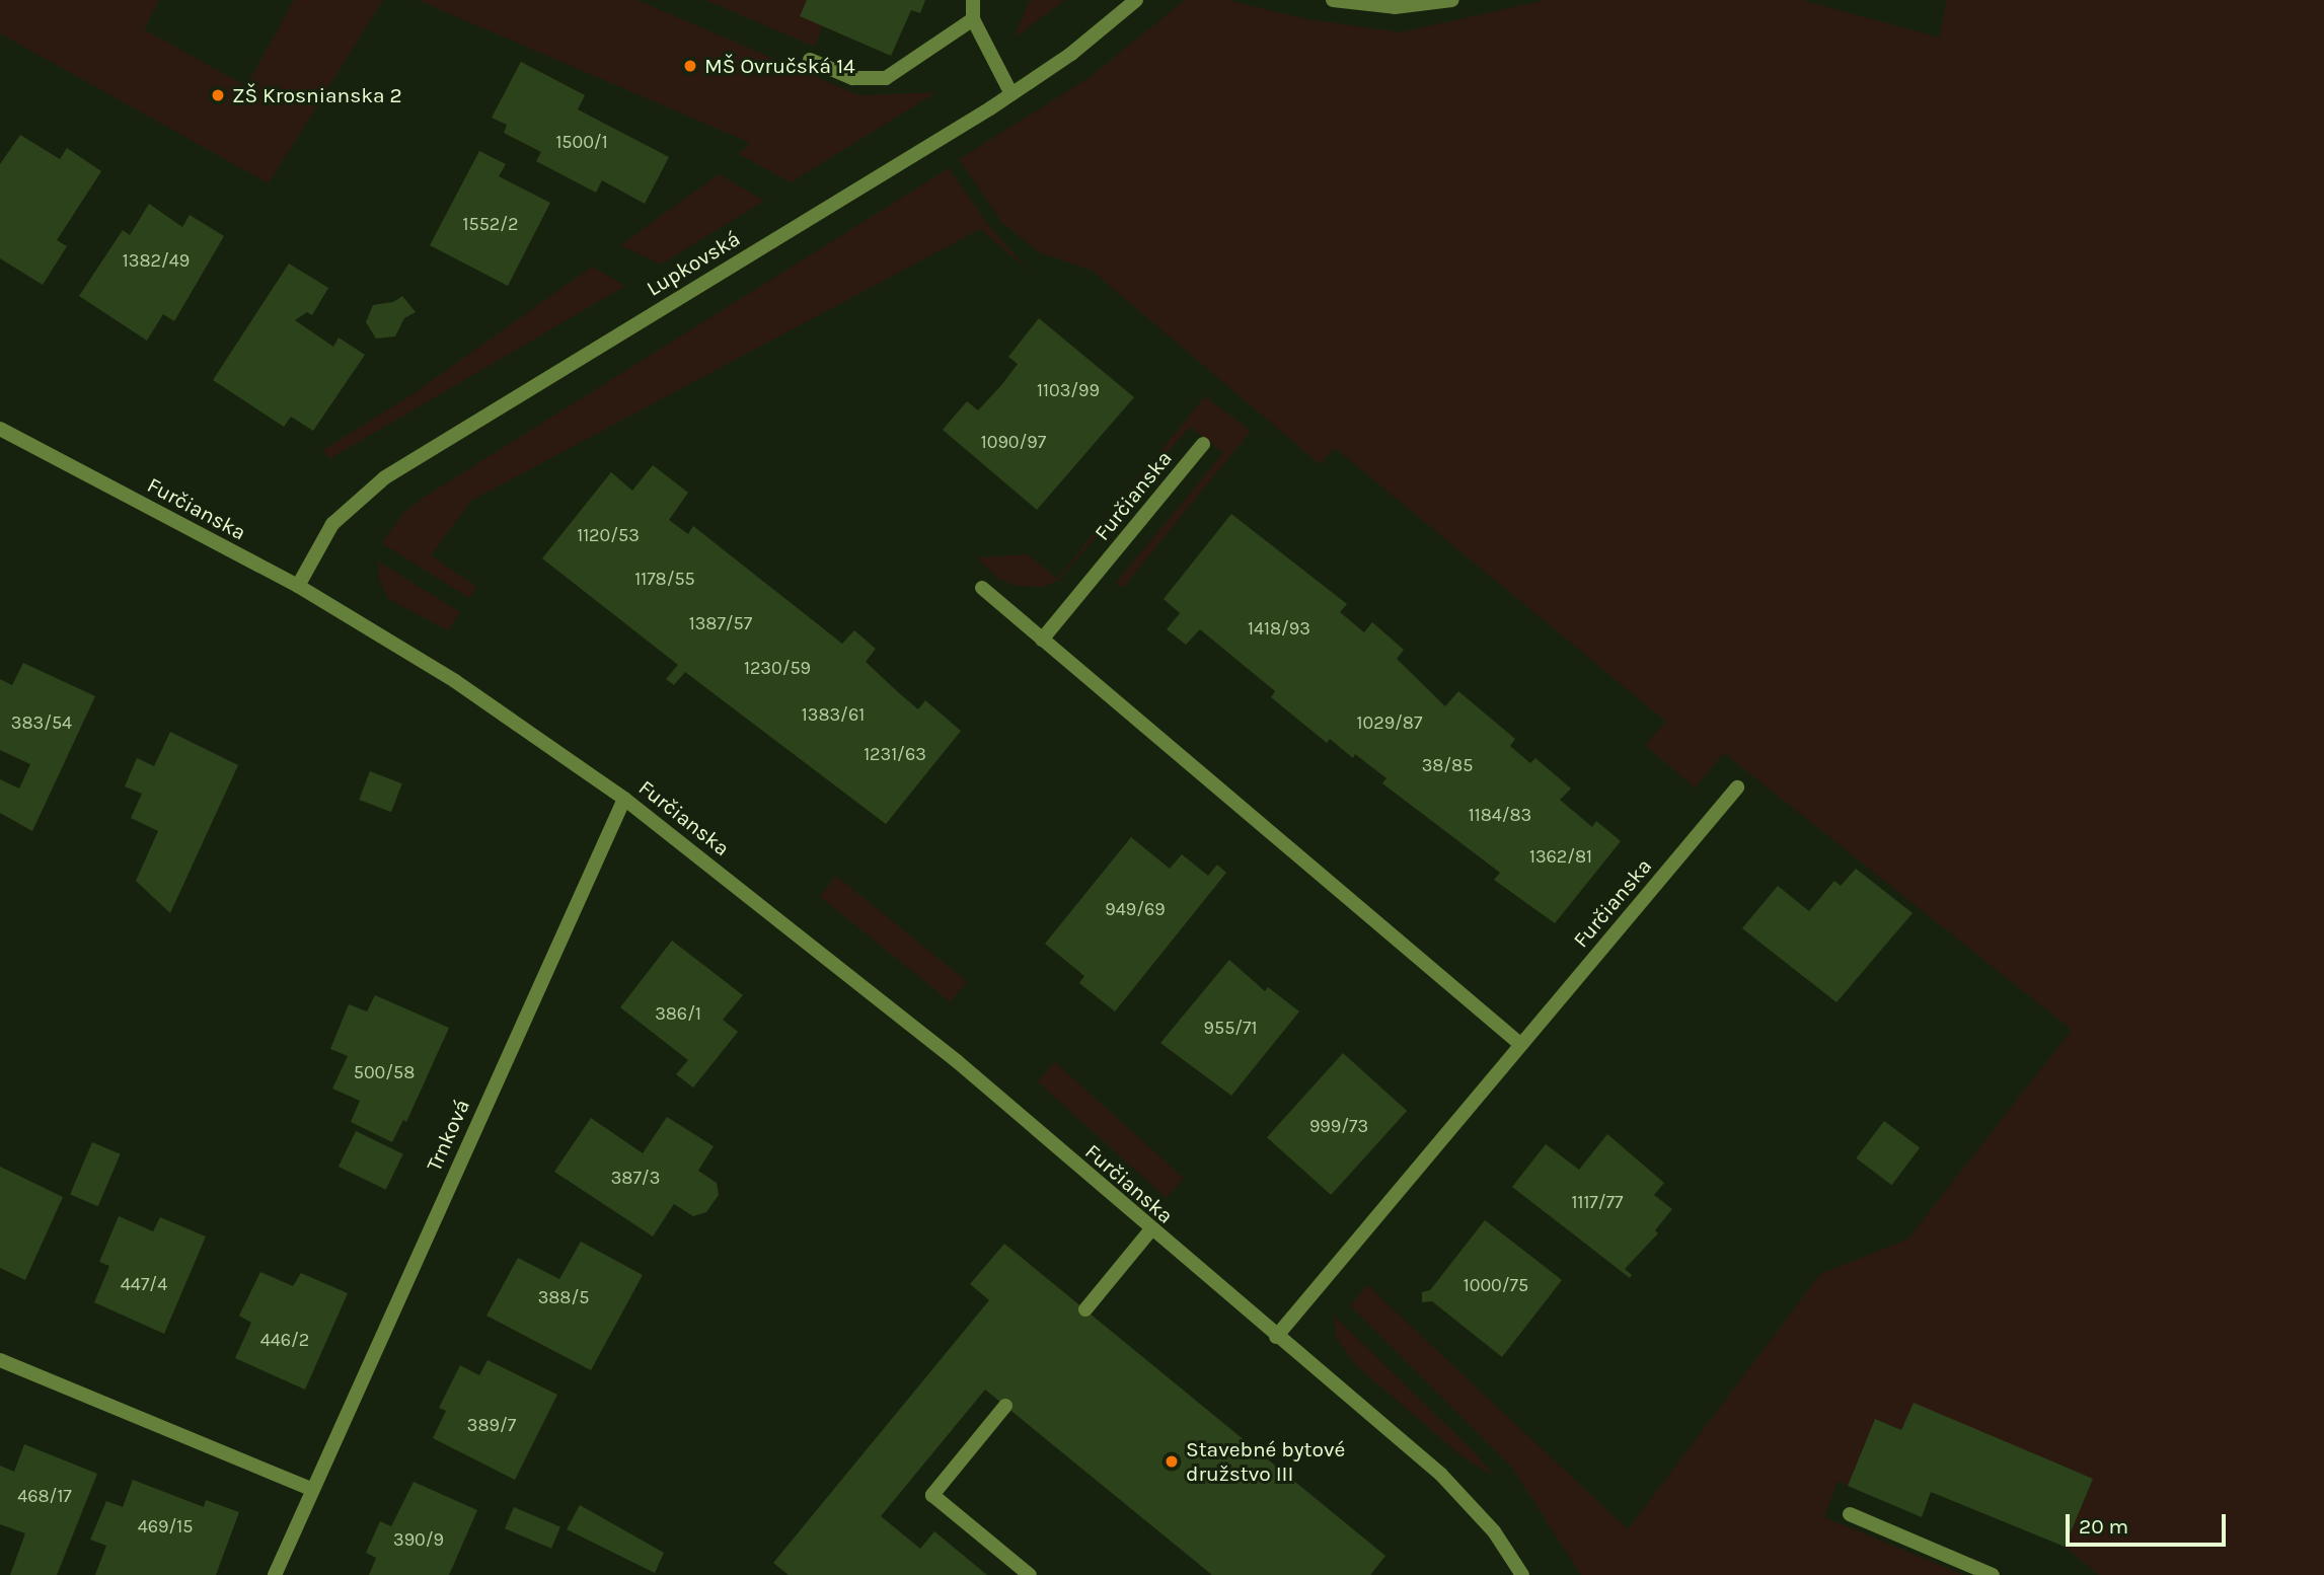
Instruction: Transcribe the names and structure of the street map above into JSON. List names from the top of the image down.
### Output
{
  "streets": {
    "street": ["Lupkovská", "Furčianska", "Trnková"]
  },
  "crossings": [
    ["Lupkovská", "Furčianska"],
    ["Furčianska", "Trnková"]
  ],
  "places": ["MŠ Ovručská 14", "ZŠ Krosnianska 2", "Stavebné bytové družstvo III"],
  "house_numbers": [
    "1500/1",
    "1552/2",
    "1382/49",
    "1103/99",
    "1090/97",
    "1120/53",
    "1178/55",
    "1387/57",
    "1418/93",
    "1230/59",
    "1383/61",
    "383/54",
    "1029/87",
    "1231/63",
    "38/85",
    "1184/83",
    "1362/81",
    "949/69",
    "386/1",
    "955/71",
    "500/58",
    "999/73",
    "387/3",
    "1117/77",
    "447/4",
    "1000/75",
    "388/5",
    "446/2",
    "389/7",
    "468/17",
    "469/15",
    "390/9"
  ],
  "scale_bar": "20 m"
}
